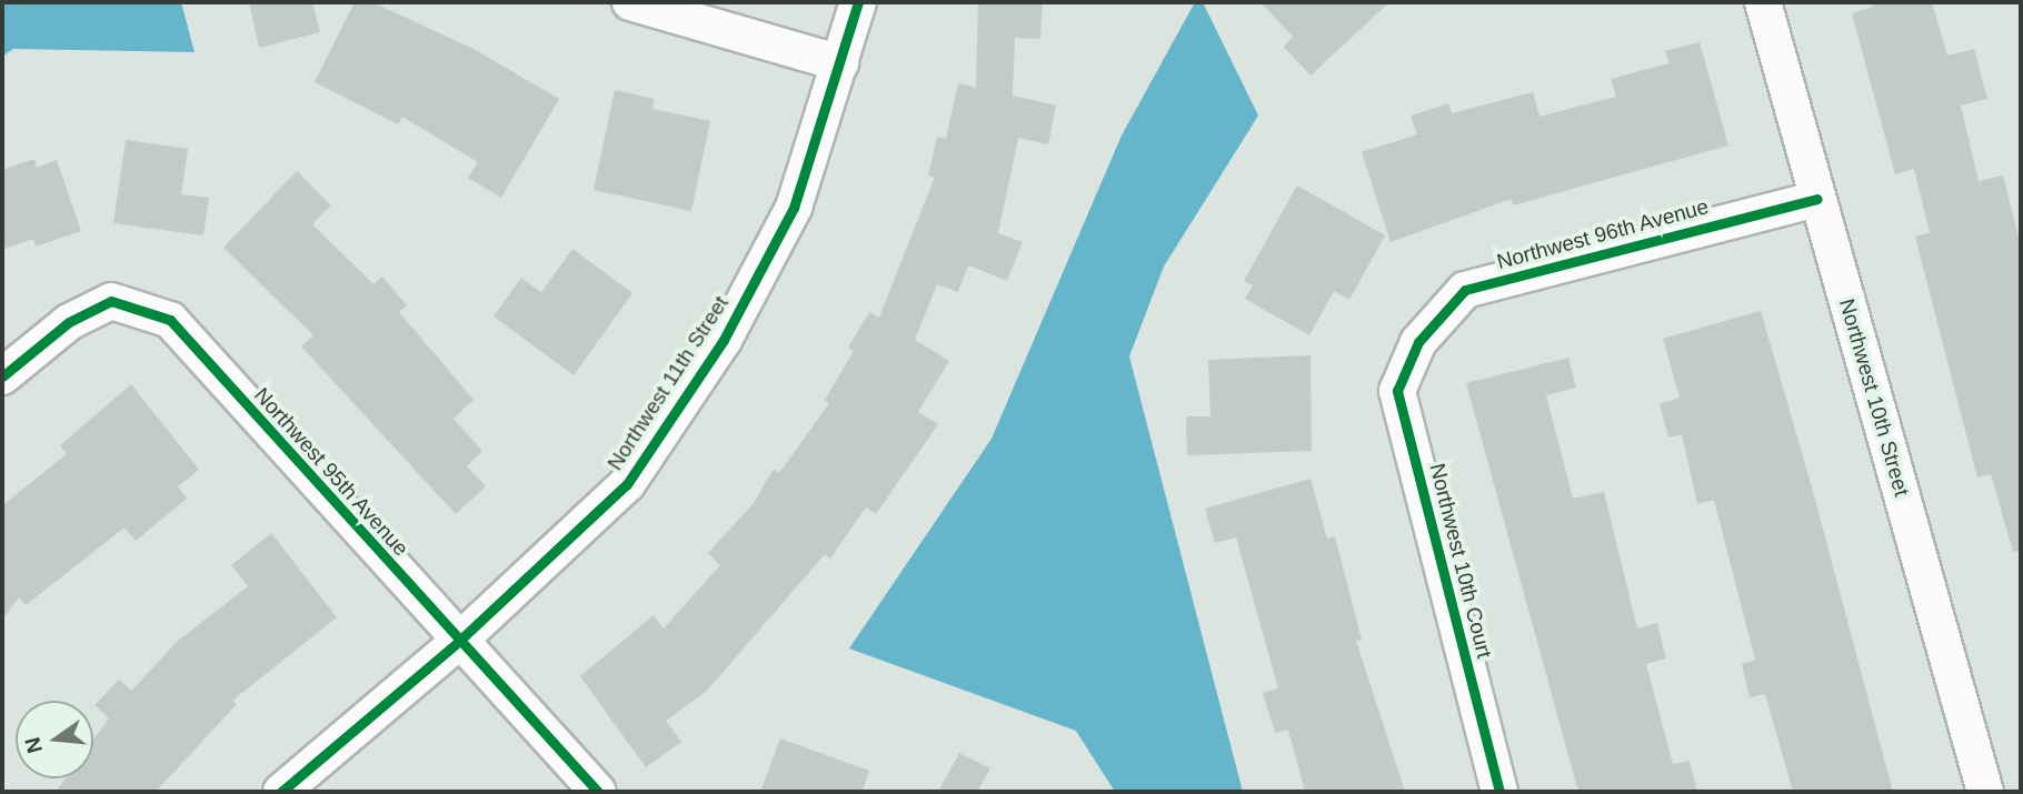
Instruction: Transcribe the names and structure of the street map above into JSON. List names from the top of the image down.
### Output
{
  "streets": {
    "street": [
      "Northwest 96th Avenue",
      "Northwest 11th Street",
      "Northwest 10th Street",
      "Northwest 95th Avenue",
      "Northwest 10th Court"
    ]
  },
  "crossings": [
    ["Northwest 96th Avenue", "Northwest 10th Street"],
    ["Northwest 96th Avenue", "Northwest 10th Court"],
    ["Northwest 11th Street", "Northwest 95th Avenue"]
  ],
  "north": "left"
}
